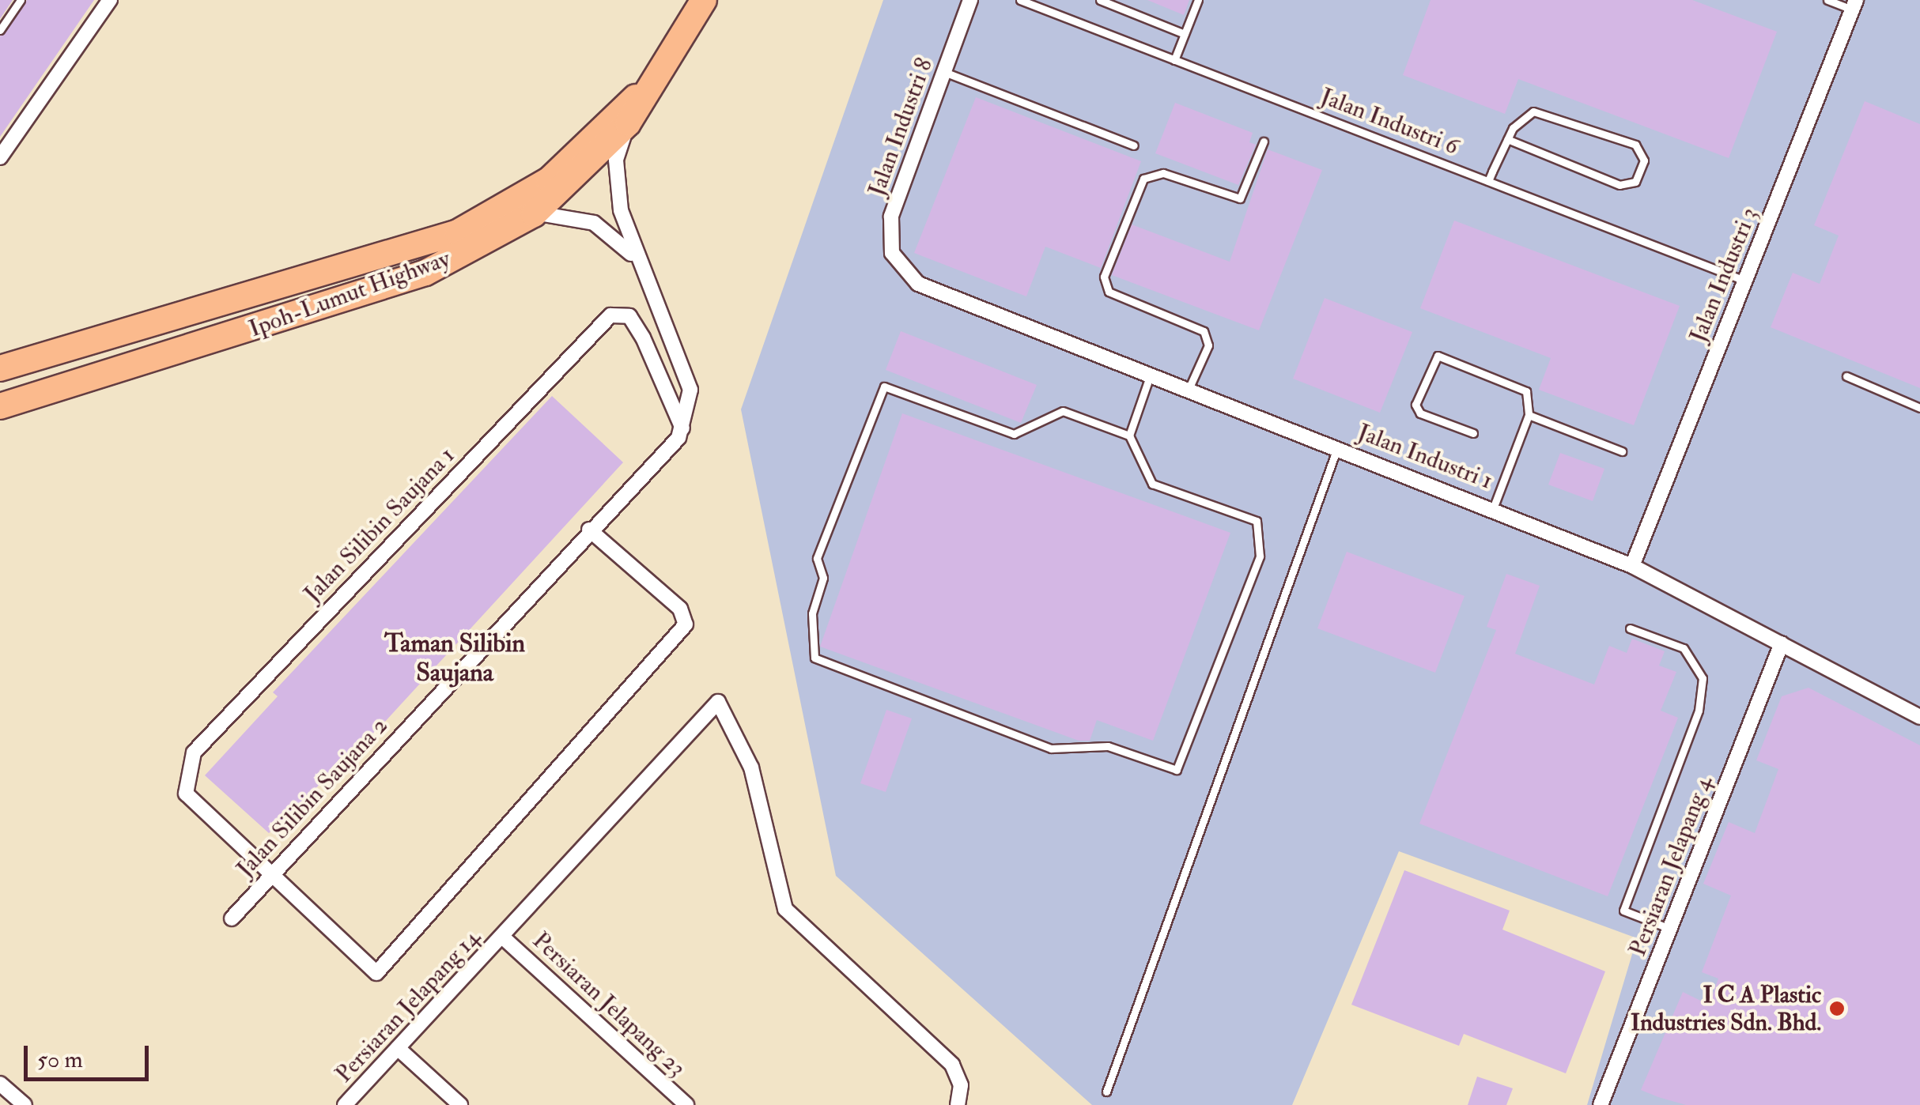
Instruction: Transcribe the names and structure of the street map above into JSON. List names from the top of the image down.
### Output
{
  "streets": {
    "highway": ["Ipoh-Lumut Highway"],
    "street": [
      "Jalan Industri 8",
      "Jalan Industri 3",
      "Jalan Industri 1",
      "Jalan Silibin Saujana 1",
      "Jalan Silibin Saujana 2",
      "Persiaran Jelapang 4",
      "Persiaran Jelapang 23",
      "Persiaran Jelapang 14"
    ],
    "lane": ["Jalan Industri 6"]
  },
  "crossings": [
    ["Jalan Industri 6", "Jalan Industri 3"],
    ["Jalan Industri 8", "Jalan Industri 1"],
    ["Jalan Industri 3", "Jalan Industri 1"],
    ["Jalan Industri 1", "Persiaran Jelapang 4"],
    ["Jalan Silibin Saujana 1", "Jalan Silibin Saujana 2"],
    ["Persiaran Jelapang 23", "Persiaran Jelapang 14"]
  ],
  "districts": ["Taman Silibin Saujana"],
  "places": ["I C A Plastic Industries Sdn. Bhd."],
  "scale_bar": "50 m"
}
